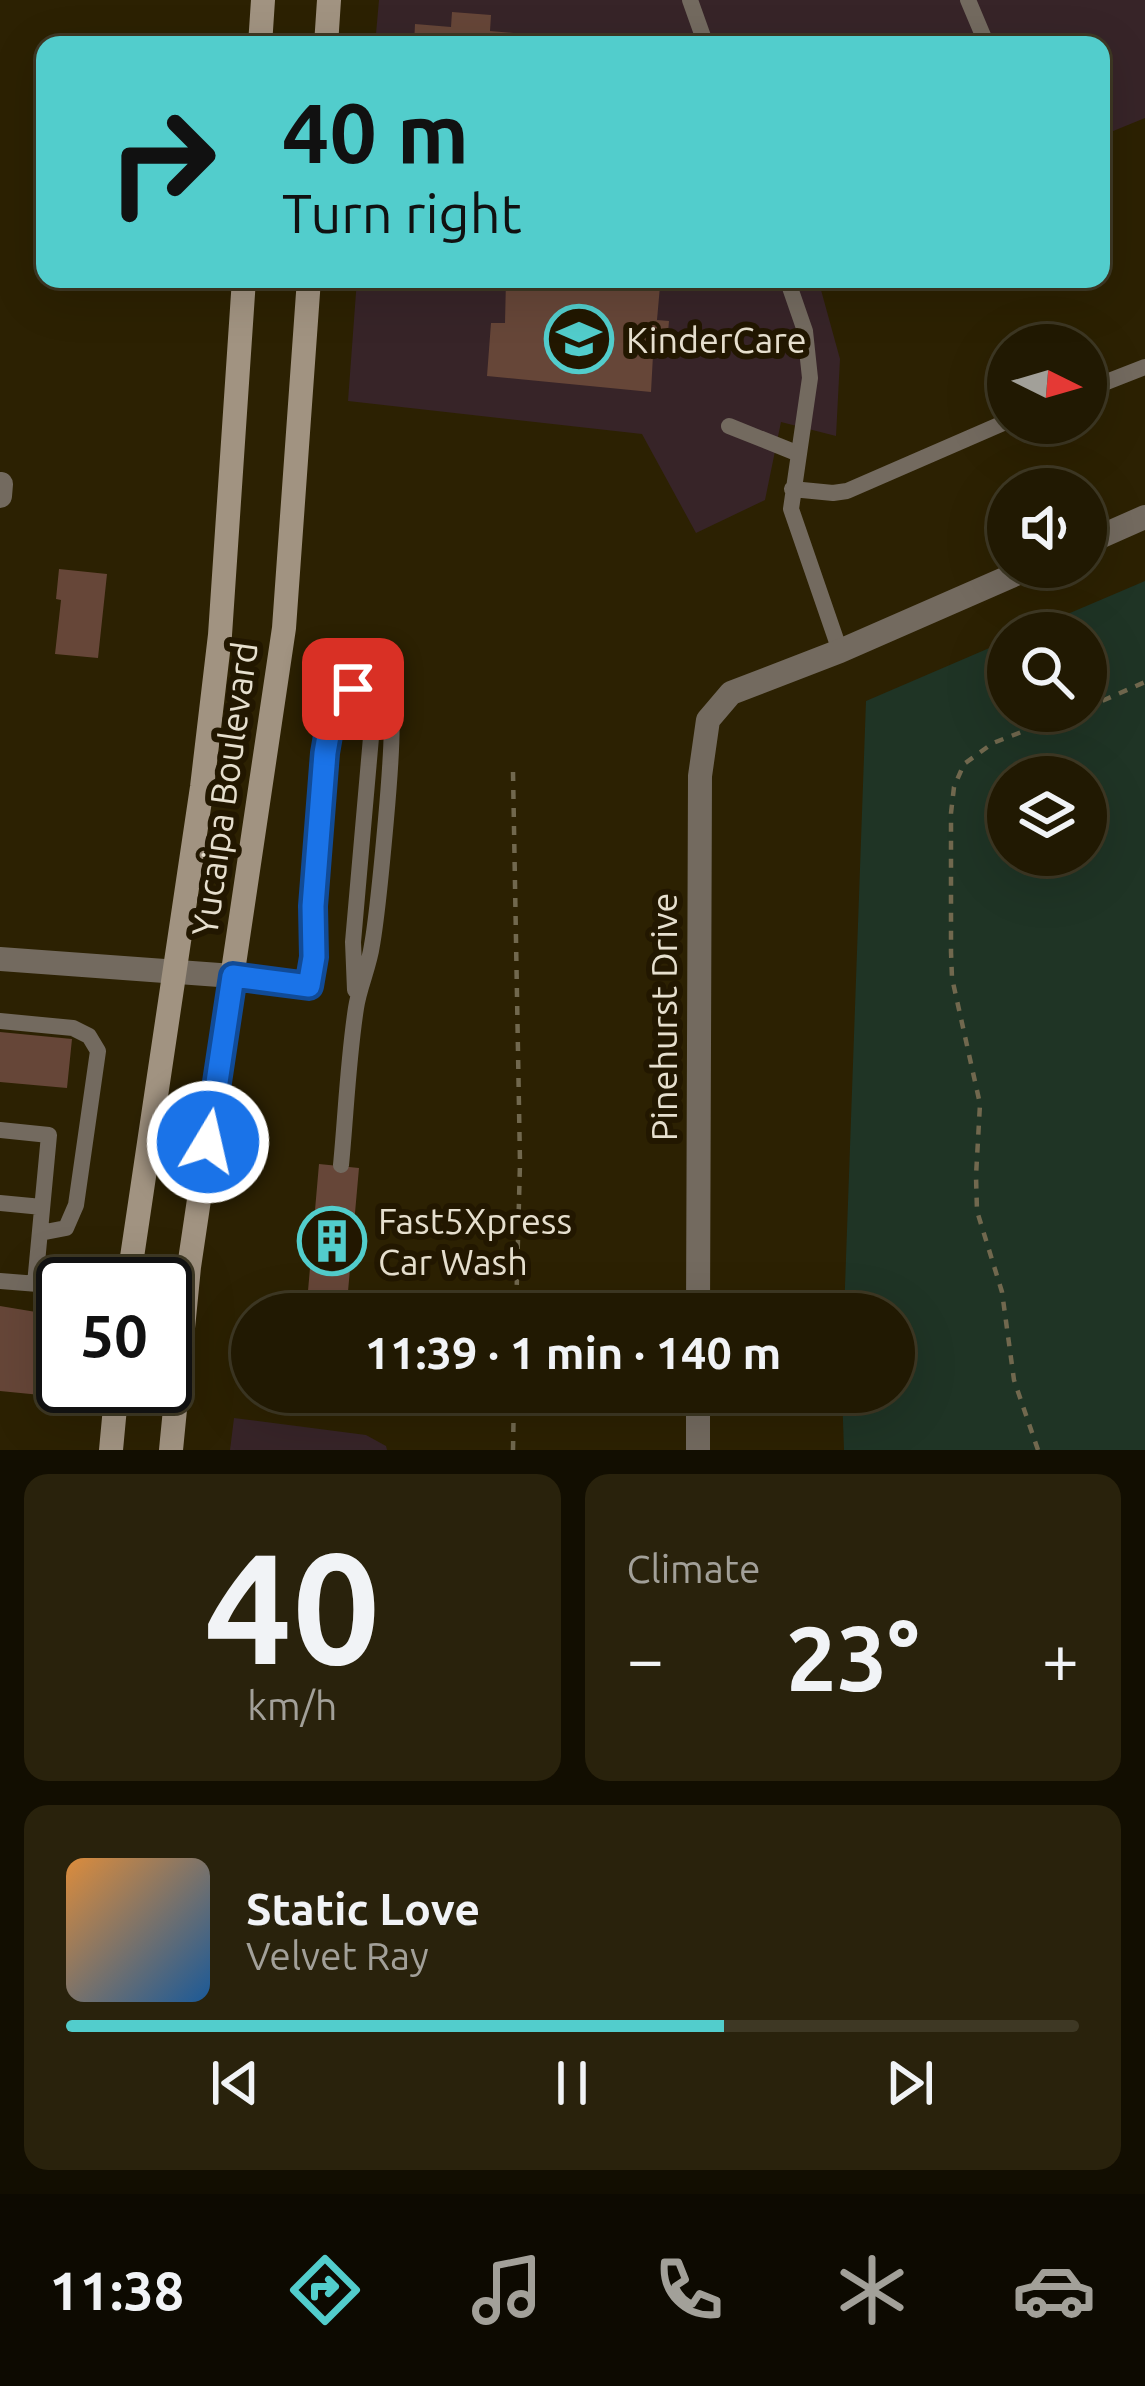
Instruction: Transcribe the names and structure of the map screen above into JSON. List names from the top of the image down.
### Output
{
  "streets": {
    "main road": ["Yucaipa Boulevard"],
    "street": ["Pinehurst Drive"]
  },
  "places": {
    "school or university": ["KinderCare"],
    "building": ["Fast5Xpress Car Wash"]
  },
  "north": "right",
  "page": {
    "turn": ["40 m", "Turn right"],
    "limit": "50",
    "trip": "11:39 · 1 min · 140 m",
    "tile": [
      ["40", "km/h"],
      "Climate"
    ],
    "heat": ["−", "23°", "+"],
    "song": ["Static Love", "Velvet Ray"],
    "tabs": "11:38"
  }
}
